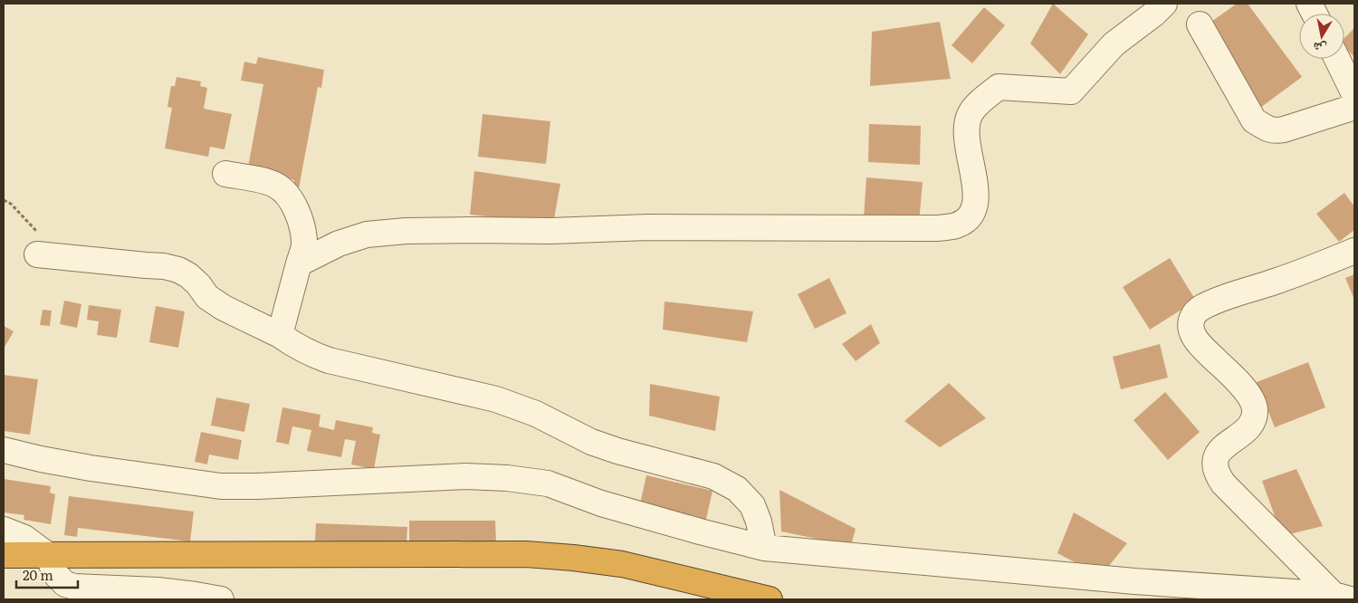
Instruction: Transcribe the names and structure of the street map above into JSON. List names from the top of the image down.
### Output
{
  "scale_bar": "20 m",
  "north": "bottom"
}
